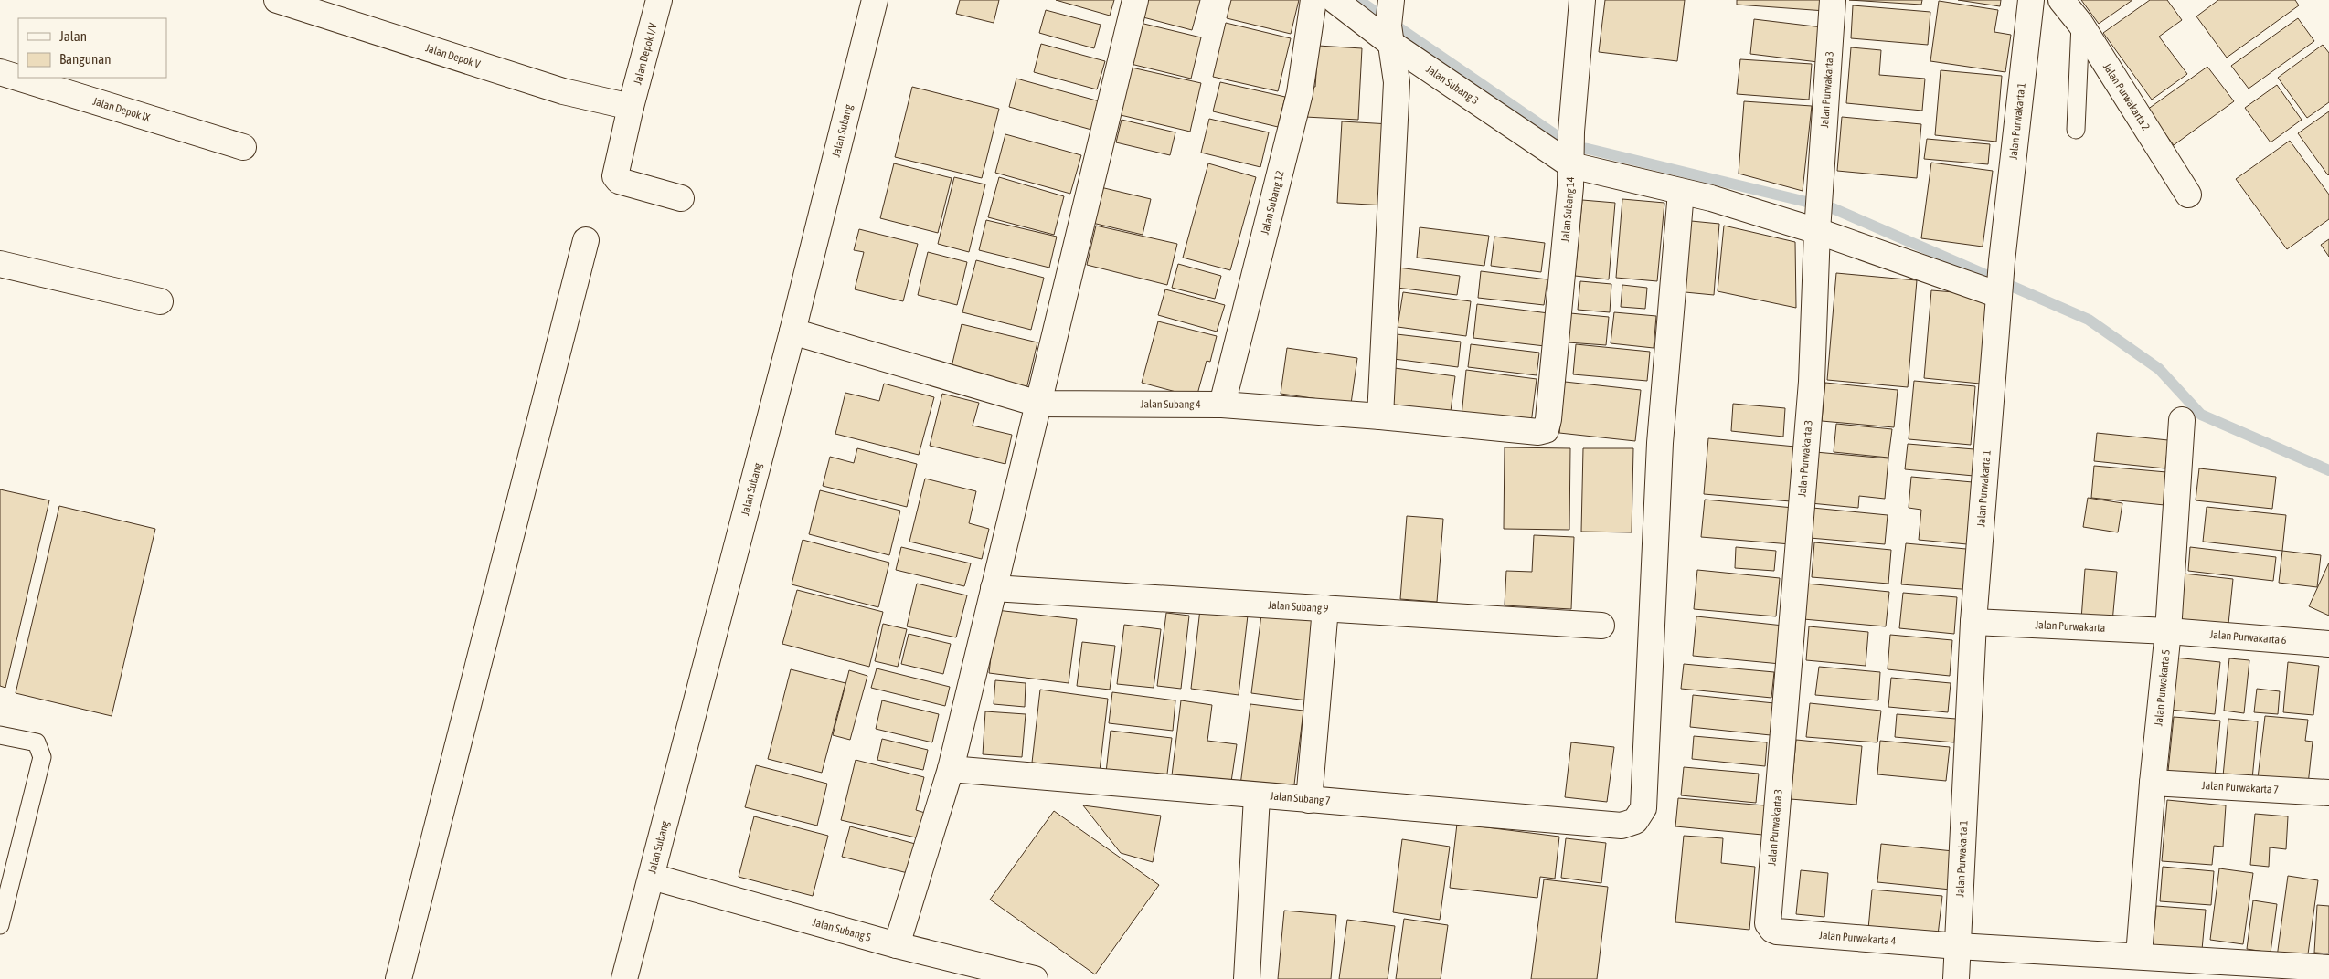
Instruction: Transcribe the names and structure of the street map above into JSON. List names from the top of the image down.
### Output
{
  "streets": {
    "street": [
      "Jalan Depok I/V",
      "Jalan Depok V",
      "Jalan Subang 3",
      "Jalan Purwakarta 3",
      "Jalan Purwakarta 2",
      "Jalan Depok IX",
      "Jalan Purwakarta 1",
      "Jalan Subang",
      "Jalan Subang 12",
      "Jalan Subang 14",
      "Jalan Subang 4",
      "Jalan Subang 9",
      "Jalan Purwakarta",
      "Jalan Purwakarta 6",
      "Jalan Purwakarta 5",
      "Jalan Purwakarta 7",
      "Jalan Subang 7",
      "Jalan Subang 5",
      "Jalan Purwakarta 4"
    ]
  },
  "crossings": [
    ["Jalan Depok I/V", "Jalan Depok V"],
    ["Jalan Subang 3", "Jalan Subang 14"],
    ["Jalan Purwakarta 3", "Jalan Purwakarta 4"],
    ["Jalan Purwakarta 1", "Jalan Purwakarta"],
    ["Jalan Purwakarta 1", "Jalan Purwakarta 4"],
    ["Jalan Subang", "Jalan Subang 4"],
    ["Jalan Subang", "Jalan Subang 5"],
    ["Jalan Subang 12", "Jalan Subang 4"],
    ["Jalan Subang 14", "Jalan Subang 4"],
    ["Jalan Purwakarta", "Jalan Purwakarta 6"],
    ["Jalan Purwakarta", "Jalan Purwakarta 5"],
    ["Jalan Purwakarta 6", "Jalan Purwakarta 5"],
    ["Jalan Purwakarta 5", "Jalan Purwakarta 7"],
    ["Jalan Purwakarta 5", "Jalan Purwakarta 4"]
  ],
  "legend": ["Jalan", "Bangunan"]
}
